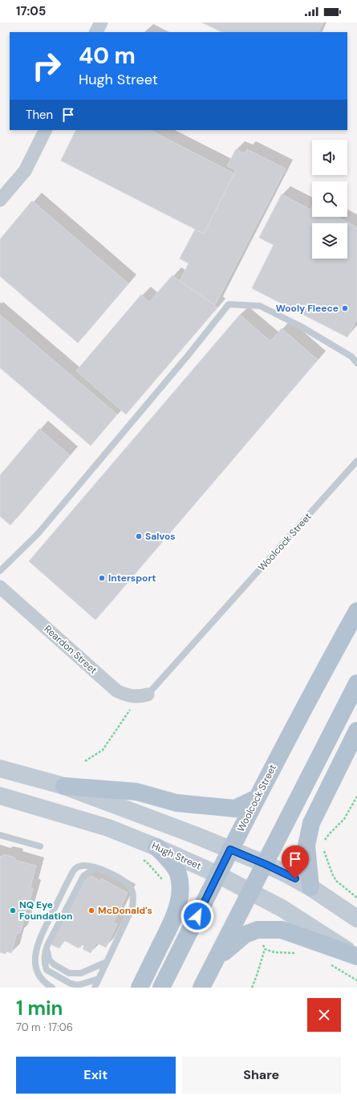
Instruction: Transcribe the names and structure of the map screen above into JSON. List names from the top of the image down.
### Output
{
  "streets": {
    "main road": ["Woolcock Street", "Hugh Street"],
    "street": ["Reardon Street"]
  },
  "crossings": [
    ["Woolcock Street", "Reardon Street"],
    ["Woolcock Street", "Hugh Street"]
  ],
  "places": [
    "Wooly Fleece",
    "Salvos",
    "Intersport",
    "NQ Eye Foundation",
    "McDonald's"
  ],
  "page": {
    "status": "17:05",
    "turn": ["40 m", "Hugh Street"],
    "then": "Then",
    "heading": ["1 min", "70 m · 17:06"],
    "buttons": ["Exit", "Share"]
  }
}
